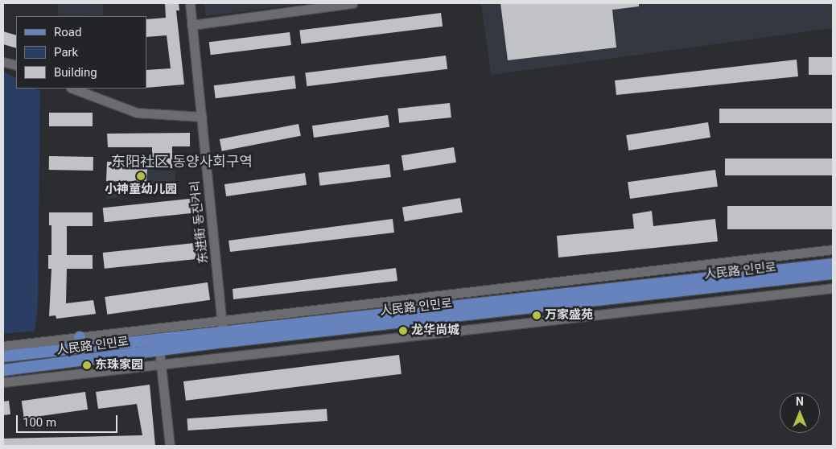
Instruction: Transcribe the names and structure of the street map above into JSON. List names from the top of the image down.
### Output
{
  "streets": {
    "main road": ["人民路 인민로"],
    "street": ["东进街 동진거리"]
  },
  "crossings": [
    ["东进街 동진거리", "人民路 인민로"]
  ],
  "districts": ["东阳社区 동양사회구역"],
  "places": [
    "小神童幼儿园",
    "万家盛苑",
    "龙华尚城",
    "东珠家园"
  ],
  "legend": ["Road", "Park", "Building"],
  "scale_bar": "100 m",
  "north": "top"
}
